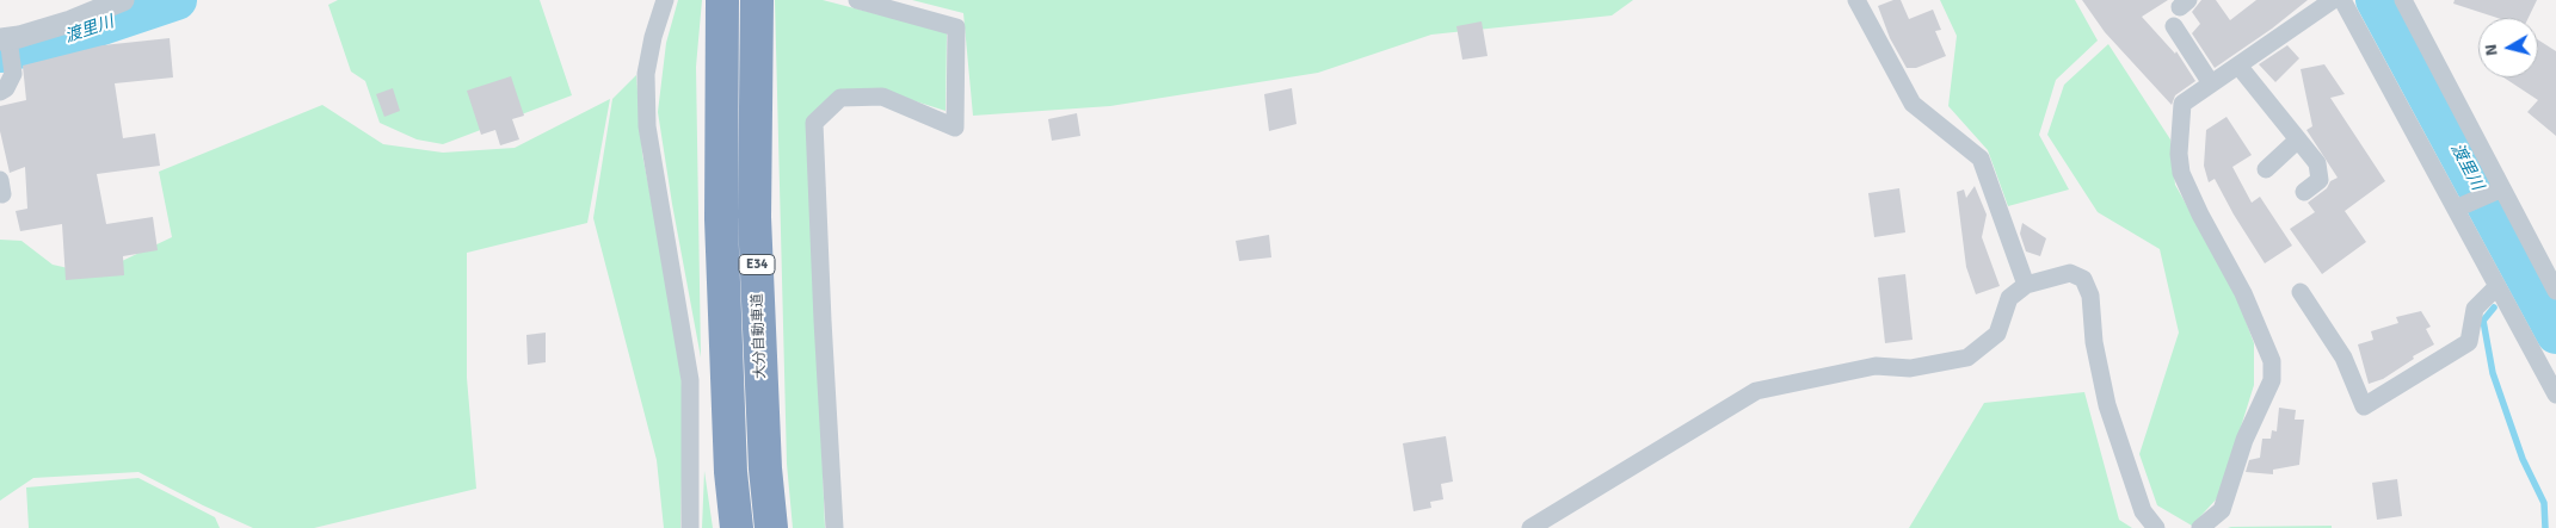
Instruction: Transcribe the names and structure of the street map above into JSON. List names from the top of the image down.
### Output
{
  "streets": {
    "highway": ["E34", "大分自動車道"]
  },
  "water": ["渡里川"],
  "north": "left"
}
